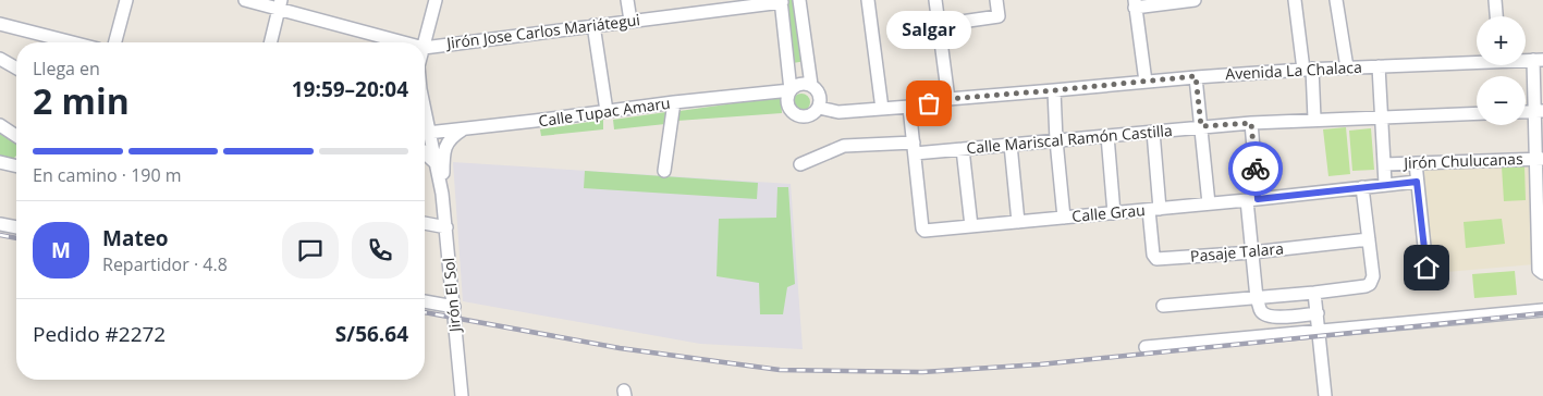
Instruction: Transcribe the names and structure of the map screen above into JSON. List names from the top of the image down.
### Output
{
  "streets": {
    "street": [
      "Jirón Jose Carlos Mariátegui",
      "Avenida La Chalaca",
      "Calle Tupac Amaru",
      "Calle Mariscal Ramón Castilla",
      "Jirón Chulucanas",
      "Calle Grau",
      "Pasaje Talara",
      "Jirón El Sol"
    ]
  },
  "crossings": [
    ["Avenida La Chalaca", "Calle Tupac Amaru"],
    ["Avenida La Chalaca", "Calle Grau"],
    ["Calle Tupac Amaru", "Jirón El Sol"],
    ["Calle Mariscal Ramón Castilla", "Calle Grau"],
    ["Calle Grau", "Pasaje Talara"]
  ],
  "places": ["Salgar"],
  "page": {
    "bubble": "Salgar",
    "map_buttons": ["+", "−"],
    "heading": ["2 min", "Llega en", "19:59–20:04"],
    "panel": [
      "Mateo",
      "Repartidor · 4.8",
      "Pedido #2272",
      "S/56.64"
    ],
    "bar": "En camino · 190 m",
    "round": "M"
  }
}
